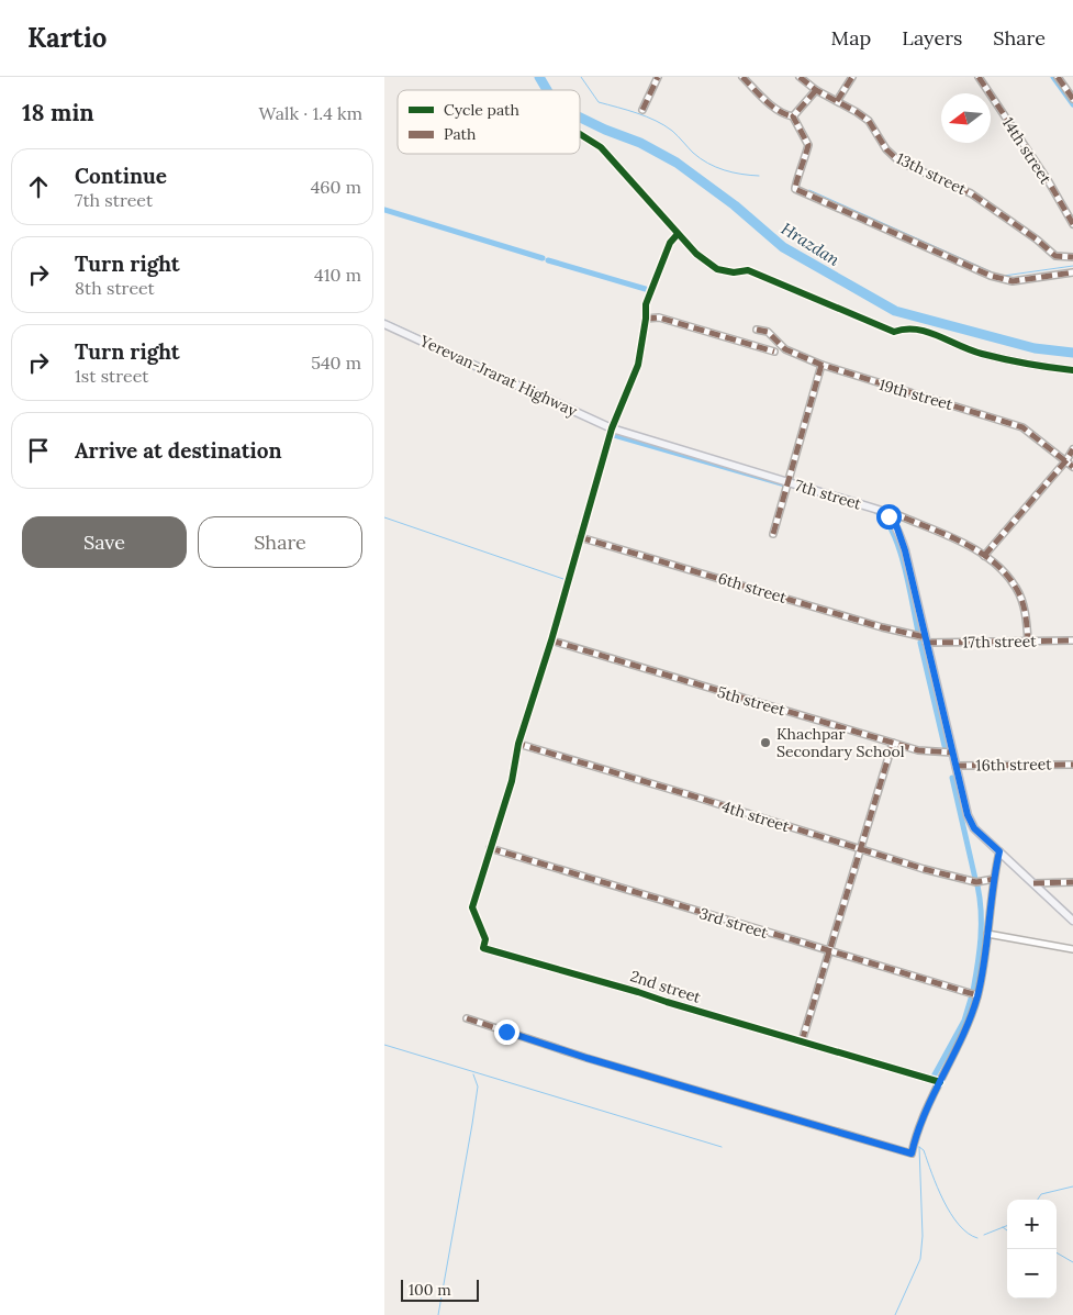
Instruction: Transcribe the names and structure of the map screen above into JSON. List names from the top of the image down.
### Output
{
  "streets": {
    "main road": ["Yerevan-Jrarat Highway", "7th street"],
    "street": [
      "14th street",
      "13th street",
      "19th street",
      "6th street",
      "17th street",
      "5th street",
      "16th street",
      "4th street",
      "3rd street",
      "2nd street"
    ]
  },
  "crossings": [
    ["Yerevan-Jrarat Highway", "7th street"],
    ["6th street", "17th street"],
    ["3rd street", "2nd street"]
  ],
  "water": ["Hrazdan"],
  "places": ["Khachpar Secondary School"],
  "legend": ["Cycle path", "Path"],
  "scale_bar": "100 m",
  "north": "left",
  "page": {
    "header": "Kartio",
    "nav": ["Map", "Layers", "Share"],
    "heading": ["18 min", "Walk · 1.4 km"],
    "list": [
      ["Continue", "7th street", "460 m"],
      ["Turn right", "8th street", "410 m"],
      ["Turn right", "1st street", "540 m"],
      "Arrive at destination"
    ],
    "buttons": ["Save", "Share"],
    "map_buttons": ["+", "−"],
    "scale": "100 m"
  }
}
